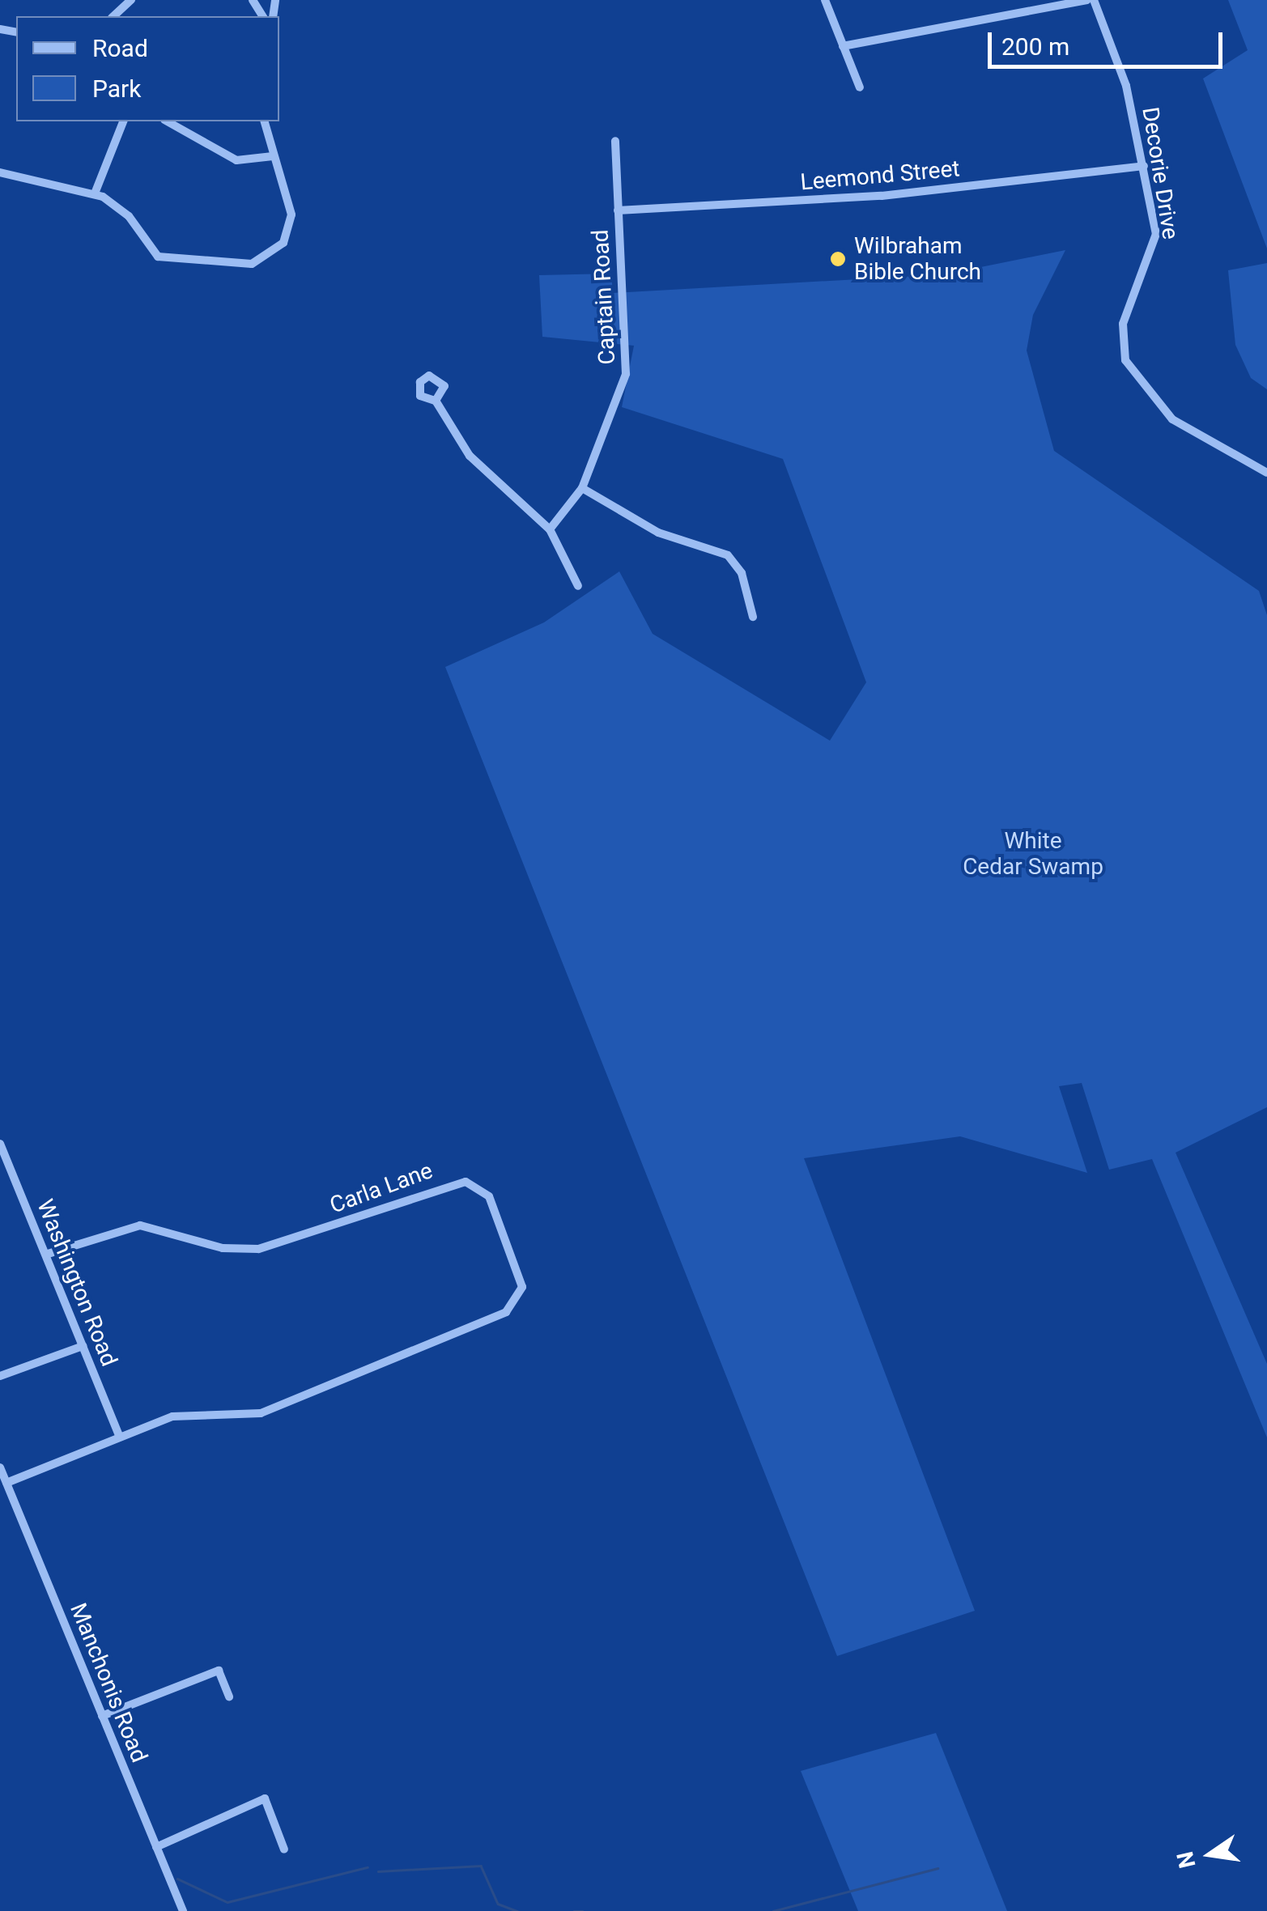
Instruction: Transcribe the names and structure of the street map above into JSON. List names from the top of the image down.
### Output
{
  "streets": {
    "street": [
      "Decorie Drive",
      "Leemond Street",
      "Captain Road",
      "Carla Lane",
      "Washington Road",
      "Manchonis Road"
    ]
  },
  "crossings": [
    ["Decorie Drive", "Leemond Street"],
    ["Leemond Street", "Captain Road"],
    ["Carla Lane", "Washington Road"]
  ],
  "parks": ["White Cedar Swamp"],
  "places": ["Wilbraham Bible Church"],
  "legend": ["Road", "Park"],
  "scale_bar": "200 m",
  "north": "left"
}
